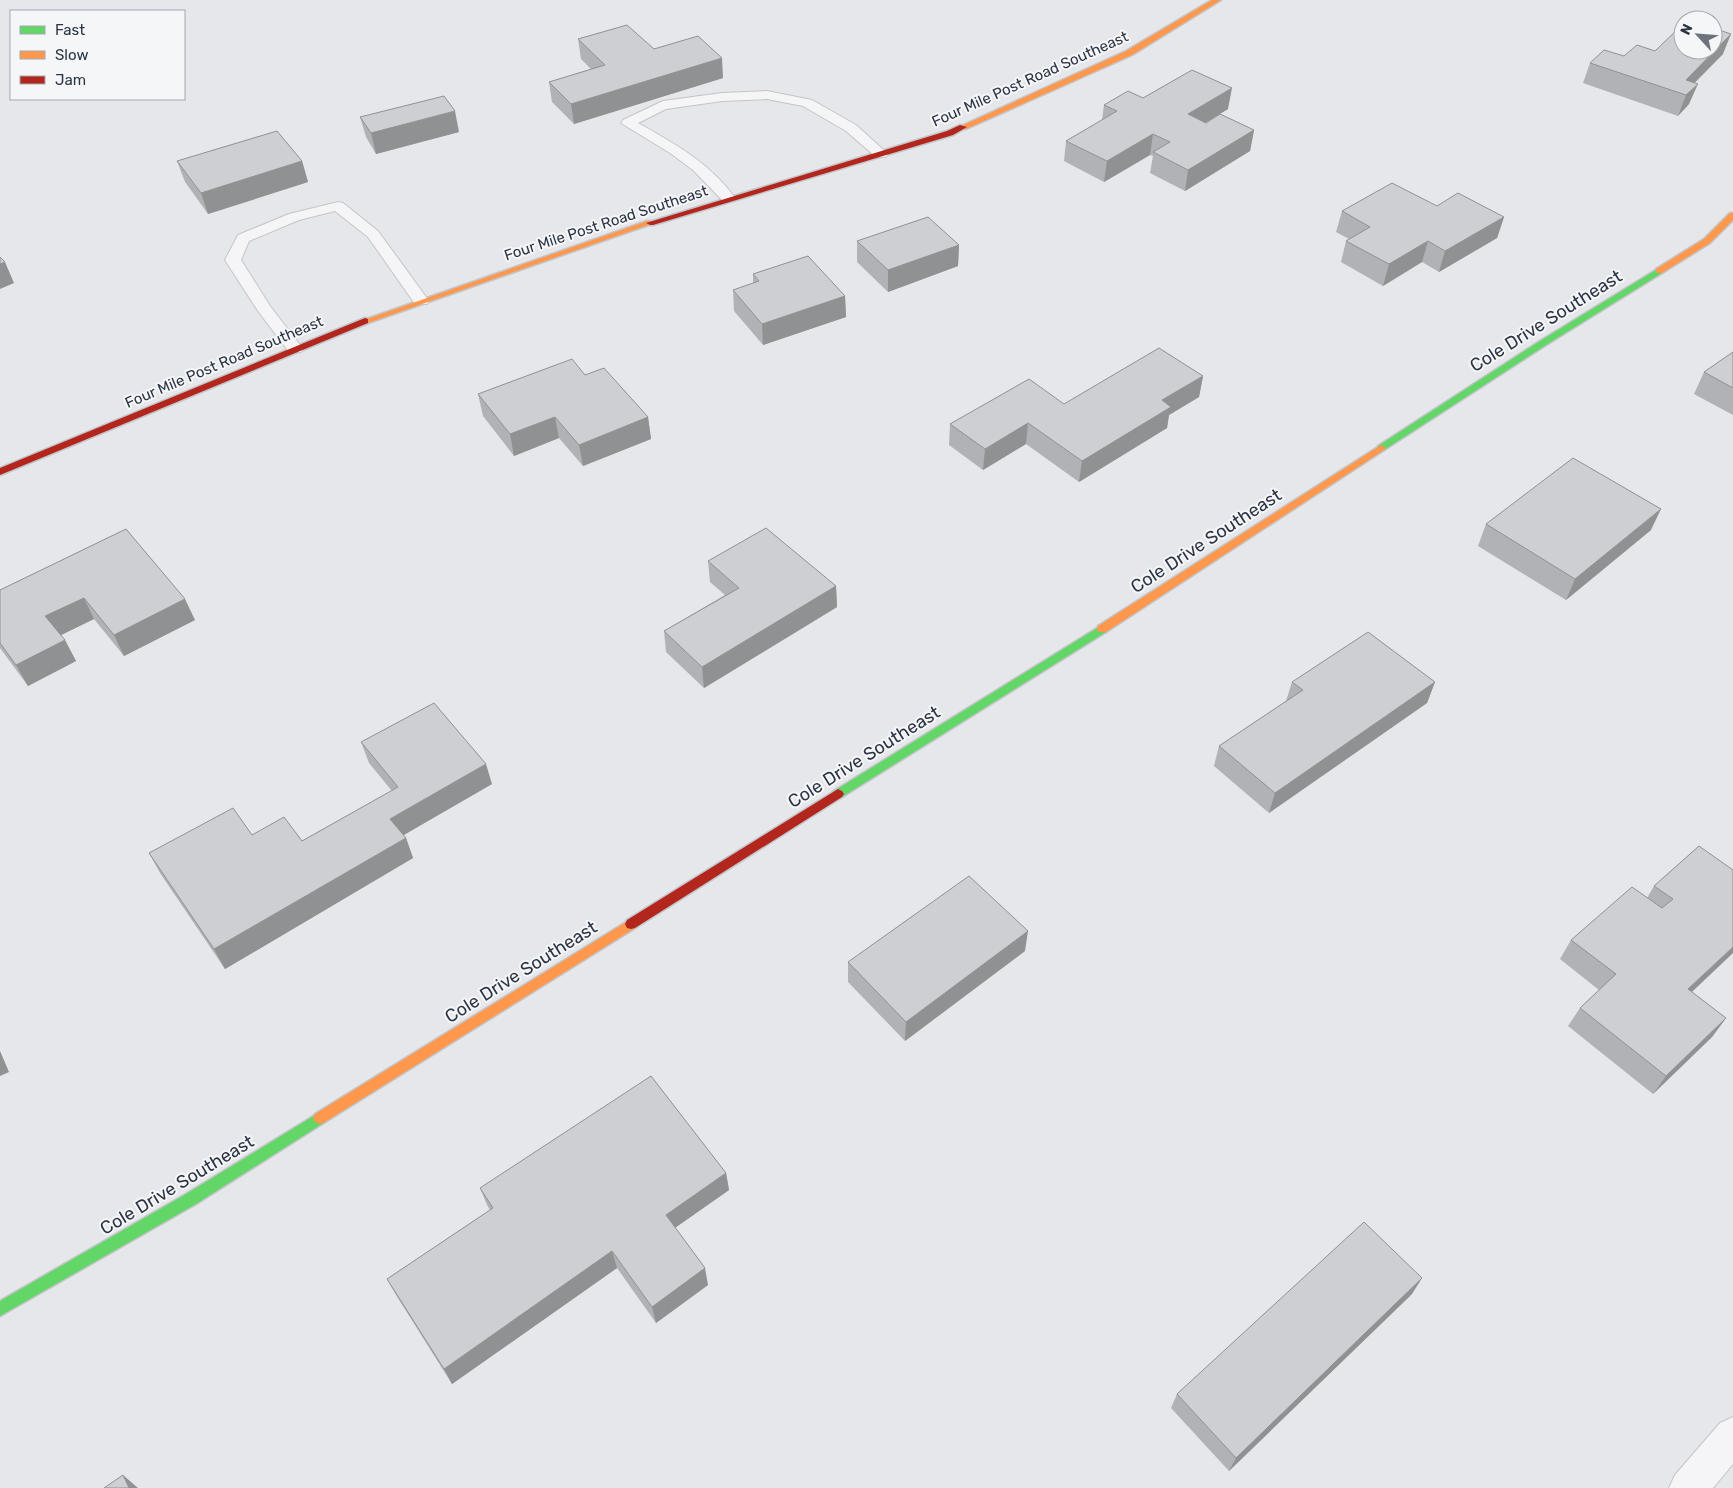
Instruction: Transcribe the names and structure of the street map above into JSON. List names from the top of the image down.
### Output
{
  "streets": {
    "street": ["Four Mile Post Road Southeast", "Cole Drive Southeast"]
  },
  "legend": ["Fast", "Slow", "Jam"],
  "north": "top left"
}
